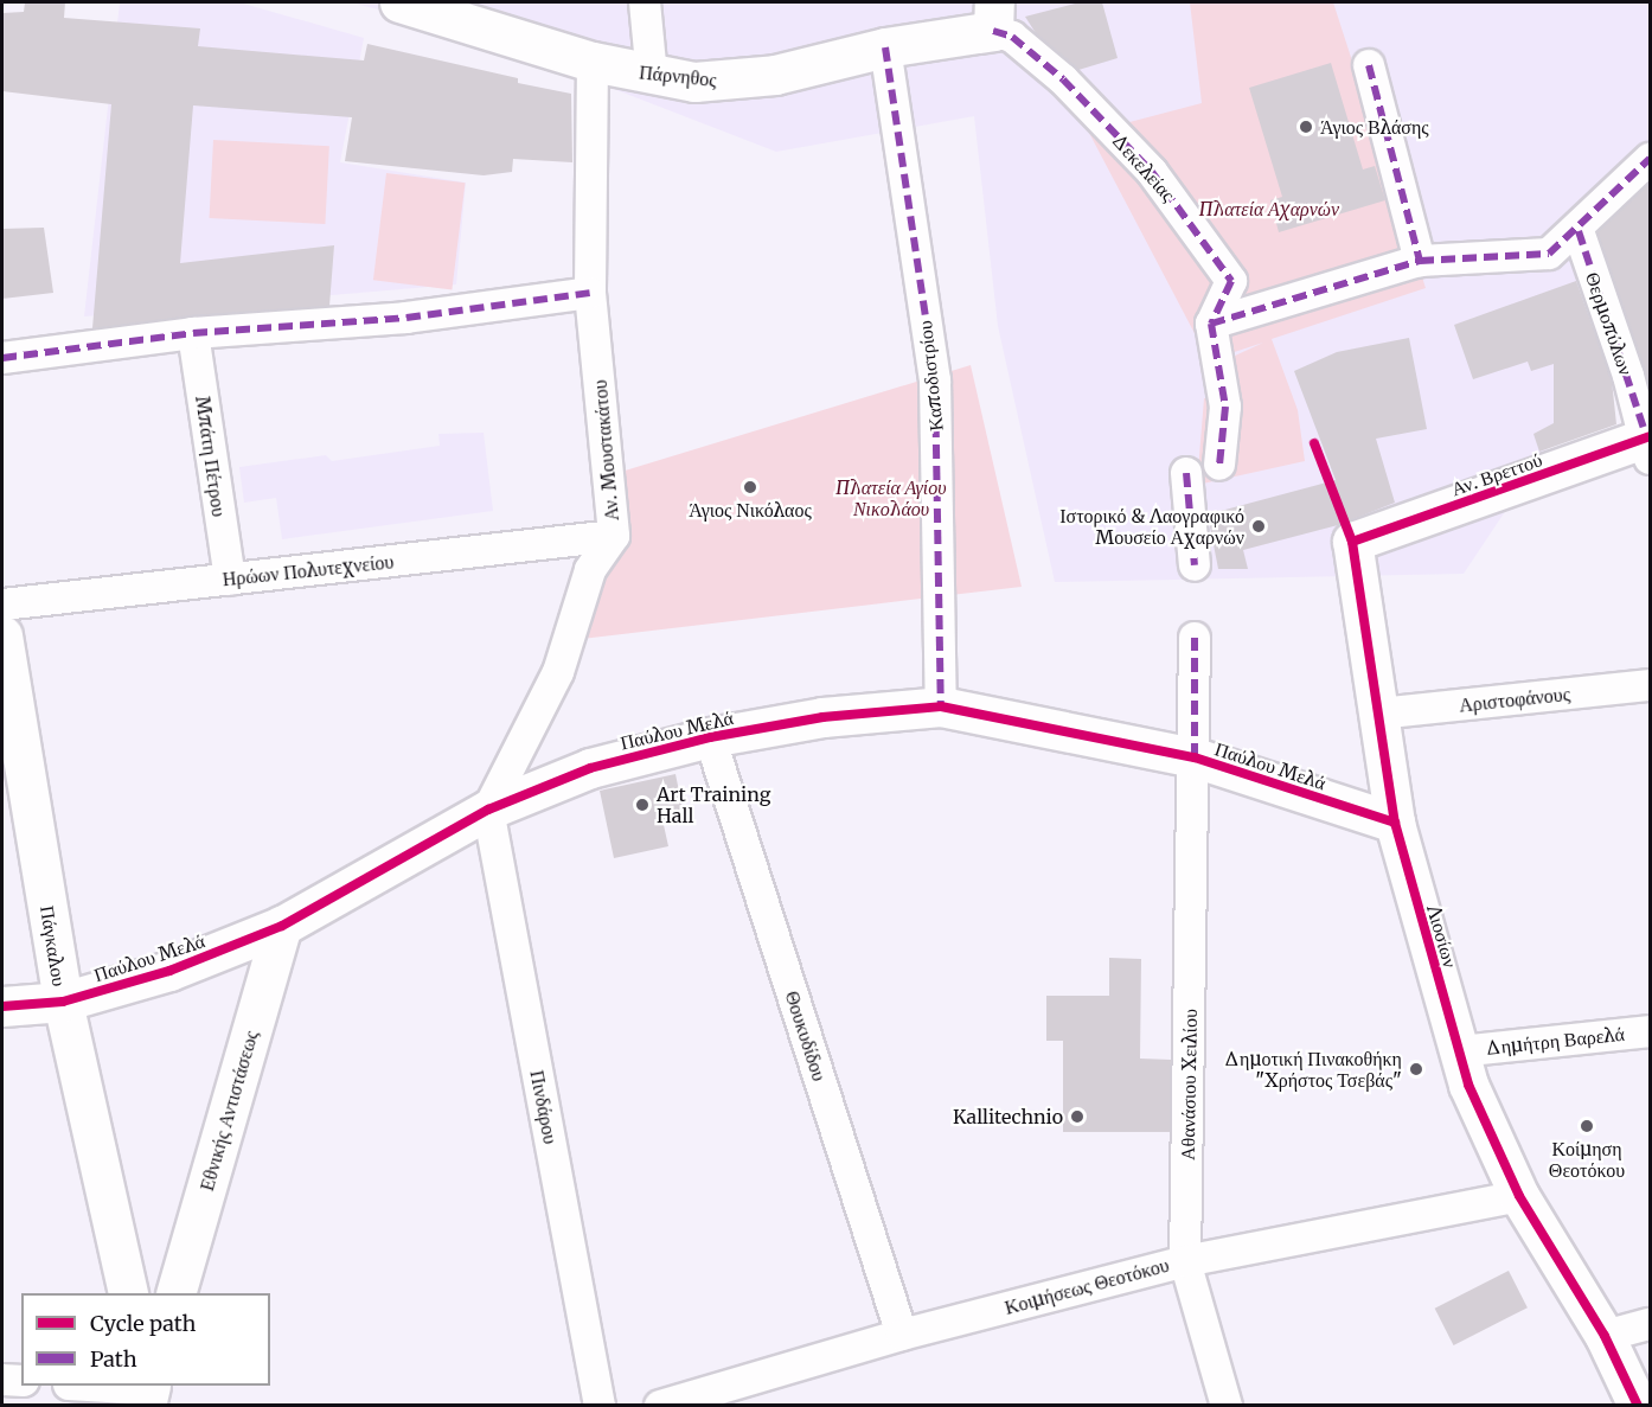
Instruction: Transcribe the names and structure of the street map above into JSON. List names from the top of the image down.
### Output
{
  "streets": {
    "street": [
      "Πάρνηθος",
      "Δεκελείας",
      "Θερμοπύλων",
      "Καποδιστρίου",
      "Αν. Μουστακάτου",
      "Μπάτη Πέτρου",
      "Αν. Βρεττού",
      "Ηρώων Πολυτεχνείου",
      "Αριστοφάνους",
      "Παύλου Μελά",
      "Λιοσίων",
      "Πάγκαλου",
      "Θουκυδίδου",
      "Δημήτρη Βαρελά",
      "Αθανάσιου Χειλίου",
      "Πινδάρου",
      "Εθνικής Αντιστάσεως",
      "Κοιμήσεως Θεοτόκου"
    ]
  },
  "crossings": [
    ["Πάρνηθος", "Δεκελείας"],
    ["Πάρνηθος", "Καποδιστρίου"],
    ["Πάρνηθος", "Αν. Μουστακάτου"],
    ["Θερμοπύλων", "Αν. Βρεττού"],
    ["Καποδιστρίου", "Παύλου Μελά"],
    ["Αν. Μουστακάτου", "Ηρώων Πολυτεχνείου"],
    ["Αν. Μουστακάτου", "Παύλου Μελά"],
    ["Αν. Μουστακάτου", "Πινδάρου"],
    ["Μπάτη Πέτρου", "Ηρώων Πολυτεχνείου"],
    ["Αν. Βρεττού", "Λιοσίων"],
    ["Αριστοφάνους", "Λιοσίων"],
    ["Παύλου Μελά", "Λιοσίων"],
    ["Παύλου Μελά", "Πάγκαλου"],
    ["Παύλου Μελά", "Θουκυδίδου"],
    ["Παύλου Μελά", "Αθανάσιου Χειλίου"],
    ["Παύλου Μελά", "Πινδάρου"],
    ["Παύλου Μελά", "Εθνικής Αντιστάσεως"],
    ["Λιοσίων", "Δημήτρη Βαρελά"],
    ["Λιοσίων", "Κοιμήσεως Θεοτόκου"],
    ["Θουκυδίδου", "Κοιμήσεως Θεοτόκου"],
    ["Αθανάσιου Χειλίου", "Κοιμήσεως Θεοτόκου"]
  ],
  "parks": ["Πλατεία Αχαρνών", "Πλατεία Αγίου Νικολάου"],
  "places": [
    "Άγιος Βλάσης",
    "Άγιος Νικόλαος",
    "Ιστορικό & Λαογραφικό Μουσείο Αχαρνών",
    "Art Training Hall",
    "Δημοτική Πινακοθήκη \"Χρήστος Τσεβάς\"",
    "Kallitechnio",
    "Κοίμηση Θεοτόκου"
  ],
  "legend": ["Cycle path", "Path"]
}
